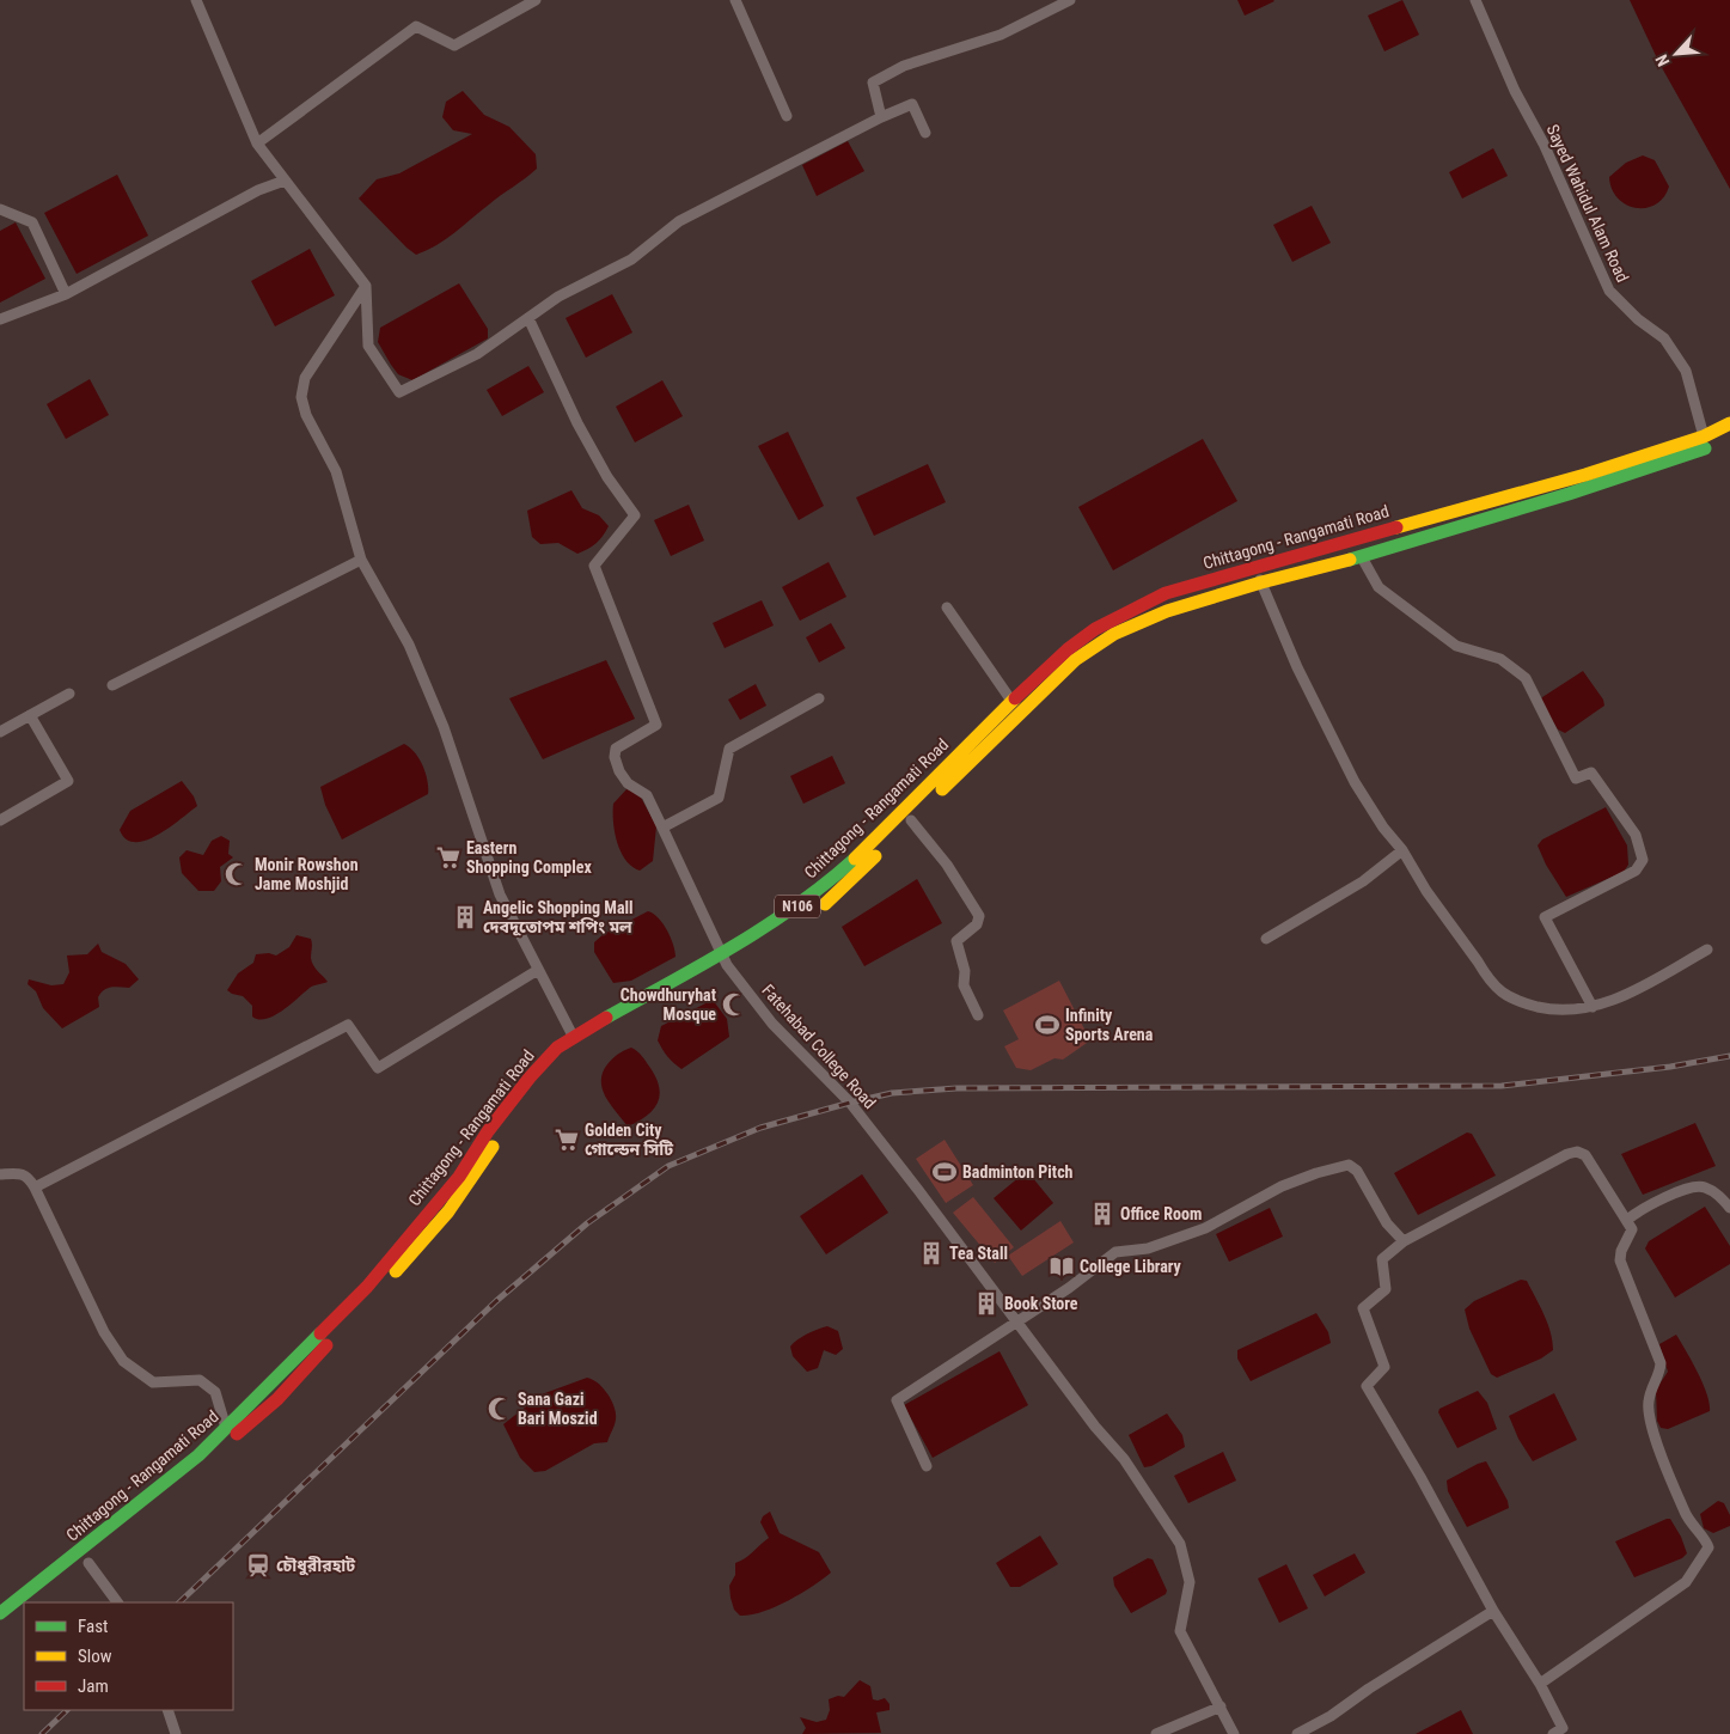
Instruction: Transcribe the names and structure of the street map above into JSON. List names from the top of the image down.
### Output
{
  "streets": {
    "highway": ["Chittagong - Rangamati Road", "N106"],
    "street": ["Sayed Wahidul Alam Road", "Fatehabad College Road"]
  },
  "crossings": [
    ["Sayed Wahidul Alam Road", "Chittagong - Rangamati Road"],
    ["Chittagong - Rangamati Road", "Fatehabad College Road"]
  ],
  "places": {
    "supermarket": ["Eastern Shopping Complex", "Golden City গোল্ডেন সিটি"],
    "mosque": ["Monir Rowshon Jame Moshjid", "Chowdhuryhat Mosque", "Sana Gazi Bari Moszid"],
    "building": [
      "Angelic Shopping Mall দেবদূতোপম শপিং মল",
      "Office Room",
      "Tea Stall",
      "Book Store"
    ],
    "sports": ["Infinity Sports Arena", "Badminton Pitch"],
    "library": ["College Library"],
    "station": ["চৌধুরীরহাট"]
  },
  "legend": ["Fast", "Slow", "Jam"],
  "north": "bottom left"
}
